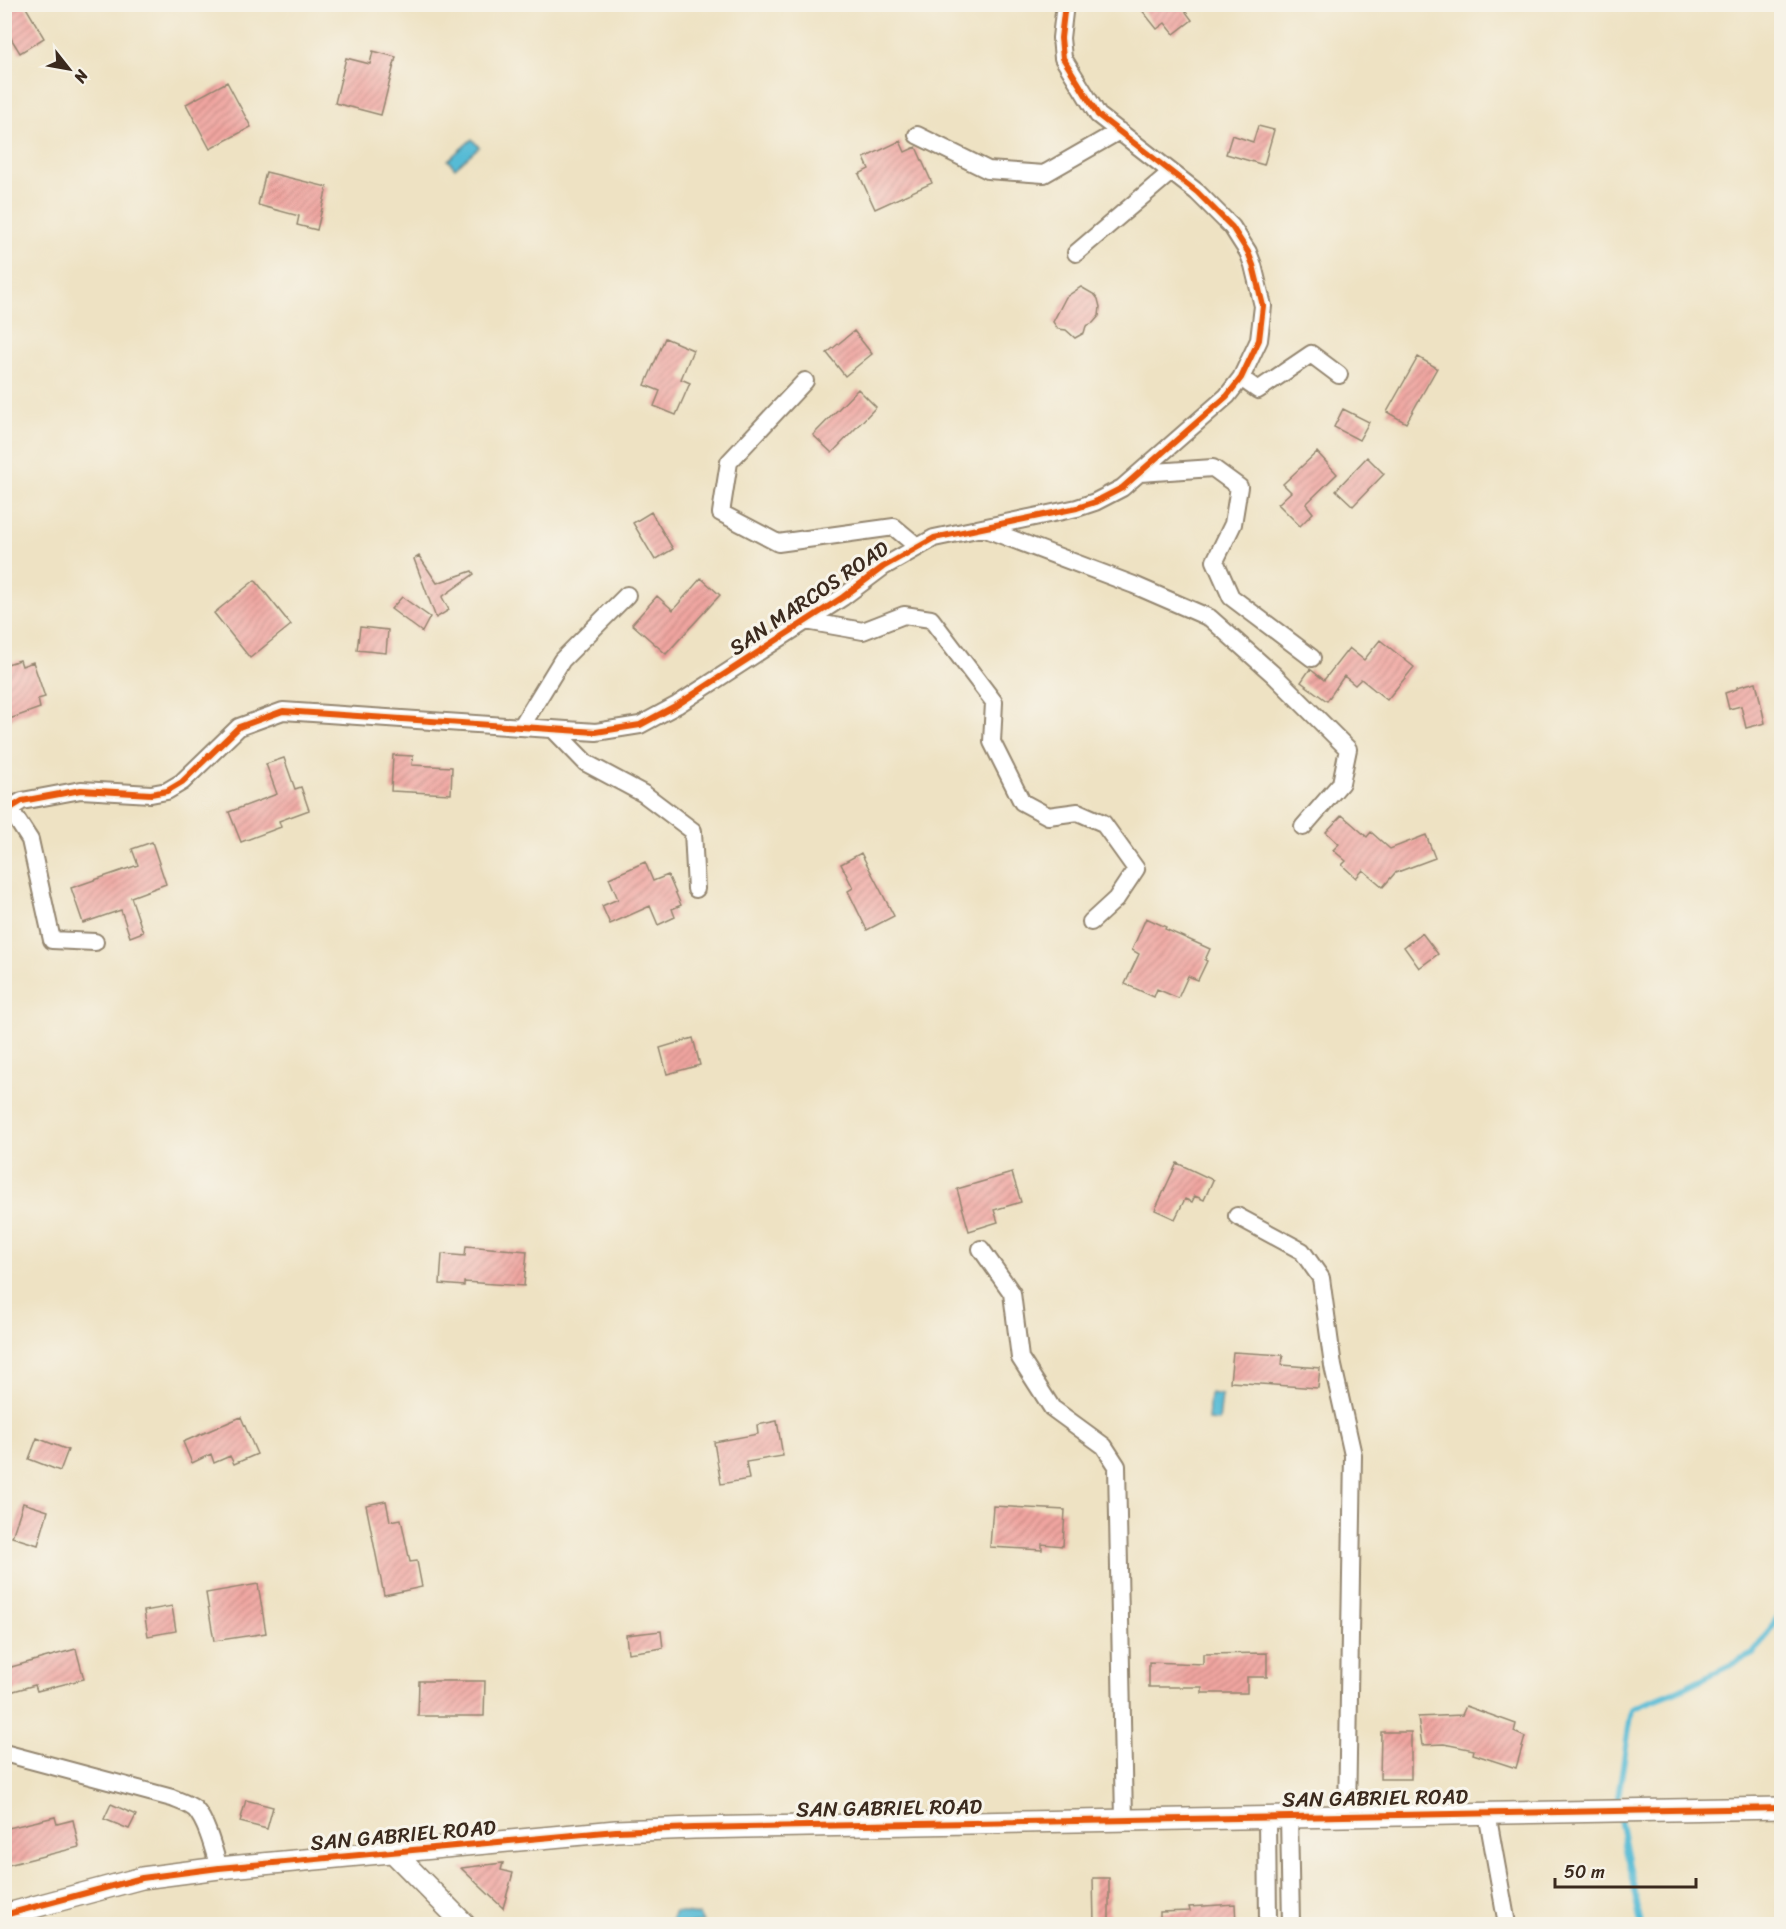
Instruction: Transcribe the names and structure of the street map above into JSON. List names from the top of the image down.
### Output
{
  "streets": {
    "street": ["SAN MARCOS ROAD", "SAN GABRIEL ROAD"]
  },
  "scale_bar": "50 m",
  "north": "bottom right"
}
